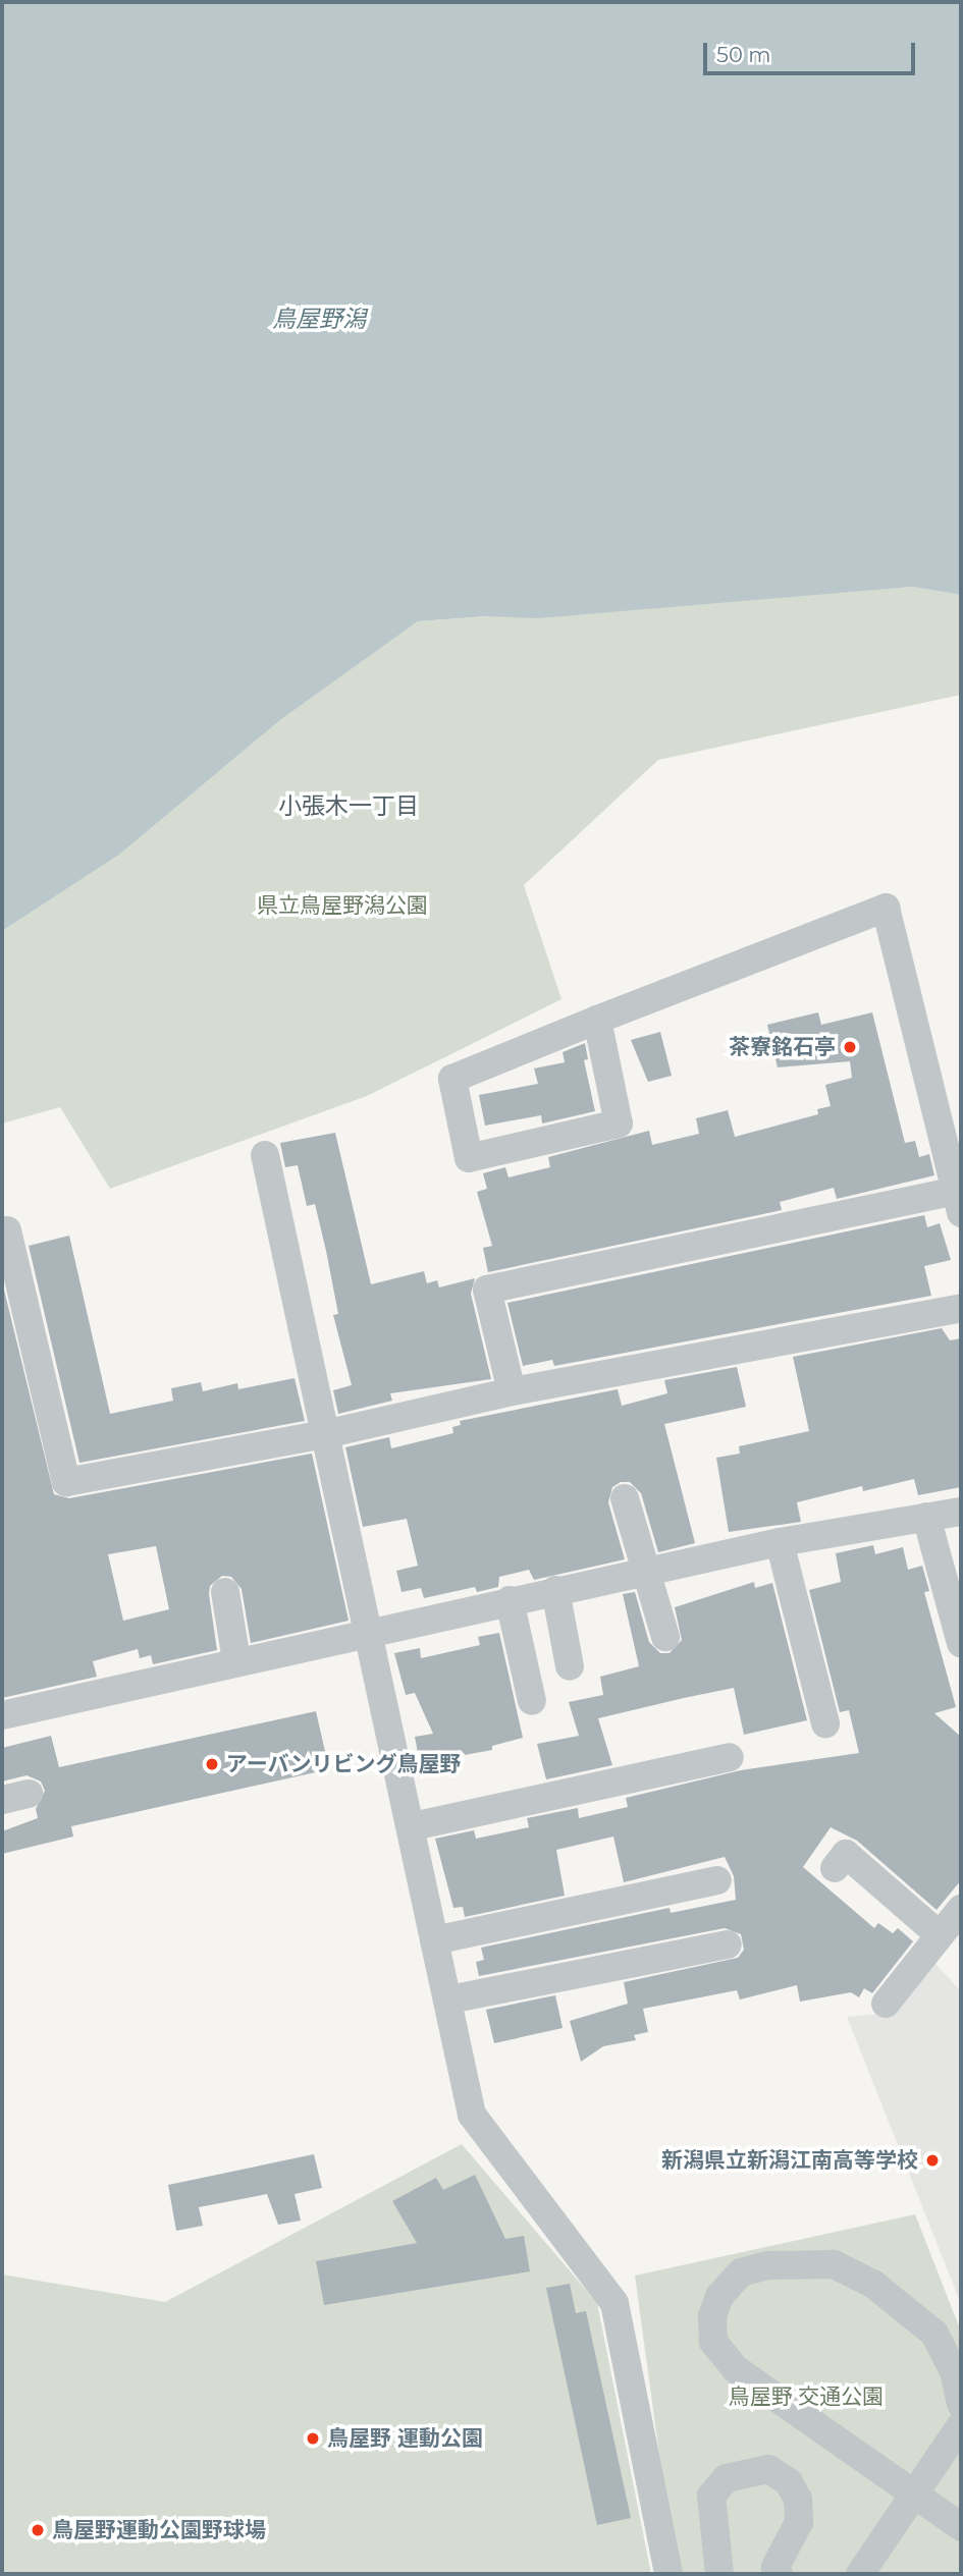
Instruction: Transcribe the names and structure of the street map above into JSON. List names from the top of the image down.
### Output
{
  "districts": ["小張木一丁目"],
  "water": ["鳥屋野潟"],
  "parks": ["県立鳥屋野潟公園", "鳥屋野 交通公園"],
  "places": [
    "茶寮銘石亭",
    "アーバンリビング鳥屋野",
    "新潟県立新潟江南高等学校",
    "鳥屋野 運動公園",
    "鳥屋野運動公園野球場"
  ],
  "scale_bar": "50 m"
}
